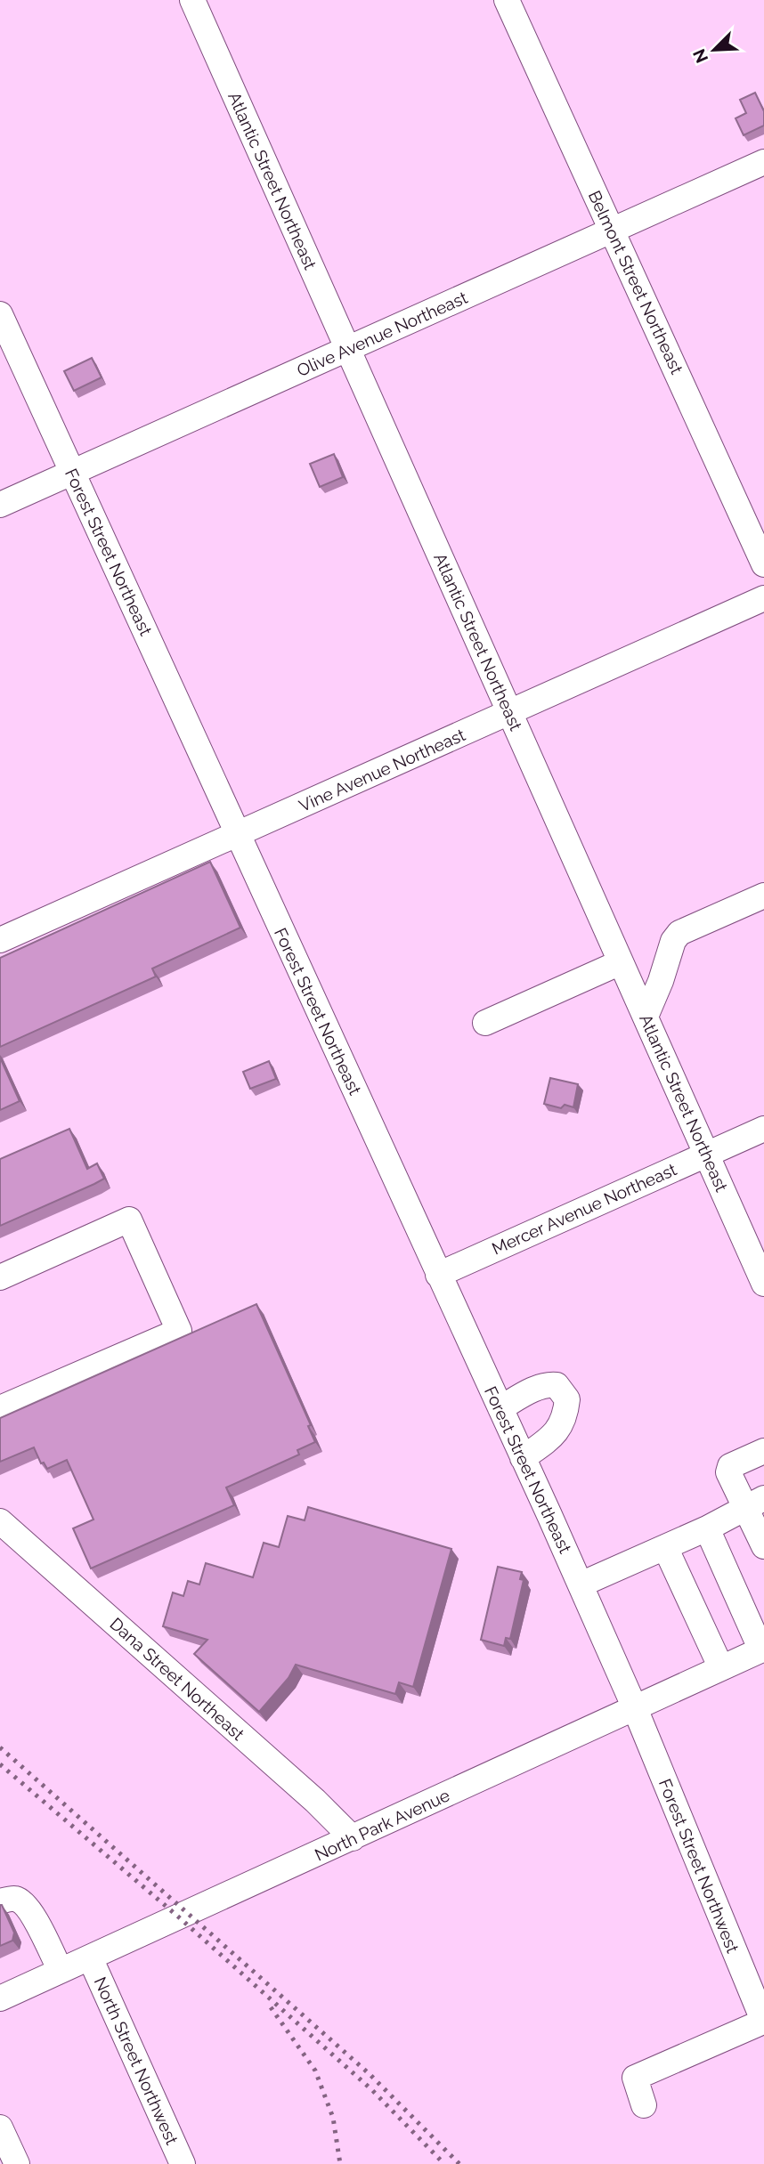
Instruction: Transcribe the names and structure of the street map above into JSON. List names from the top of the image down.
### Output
{
  "streets": {
    "street": [
      "Atlantic Street Northeast",
      "Belmont Street Northeast",
      "Olive Avenue Northeast",
      "Forest Street Northeast",
      "Vine Avenue Northeast",
      "Mercer Avenue Northeast",
      "Dana Street Northeast",
      "North Park Avenue",
      "Forest Street Northwest",
      "North Street Northwest"
    ]
  },
  "crossings": [
    ["Atlantic Street Northeast", "Olive Avenue Northeast"],
    ["Atlantic Street Northeast", "Vine Avenue Northeast"],
    ["Atlantic Street Northeast", "Mercer Avenue Northeast"],
    ["Belmont Street Northeast", "Olive Avenue Northeast"],
    ["Olive Avenue Northeast", "Forest Street Northeast"],
    ["Forest Street Northeast", "Vine Avenue Northeast"],
    ["Forest Street Northeast", "Mercer Avenue Northeast"],
    ["Forest Street Northeast", "North Park Avenue"],
    ["Forest Street Northeast", "Forest Street Northwest"],
    ["Dana Street Northeast", "North Park Avenue"],
    ["North Park Avenue", "Forest Street Northwest"],
    ["North Park Avenue", "North Street Northwest"]
  ],
  "north": "bottom left"
}
